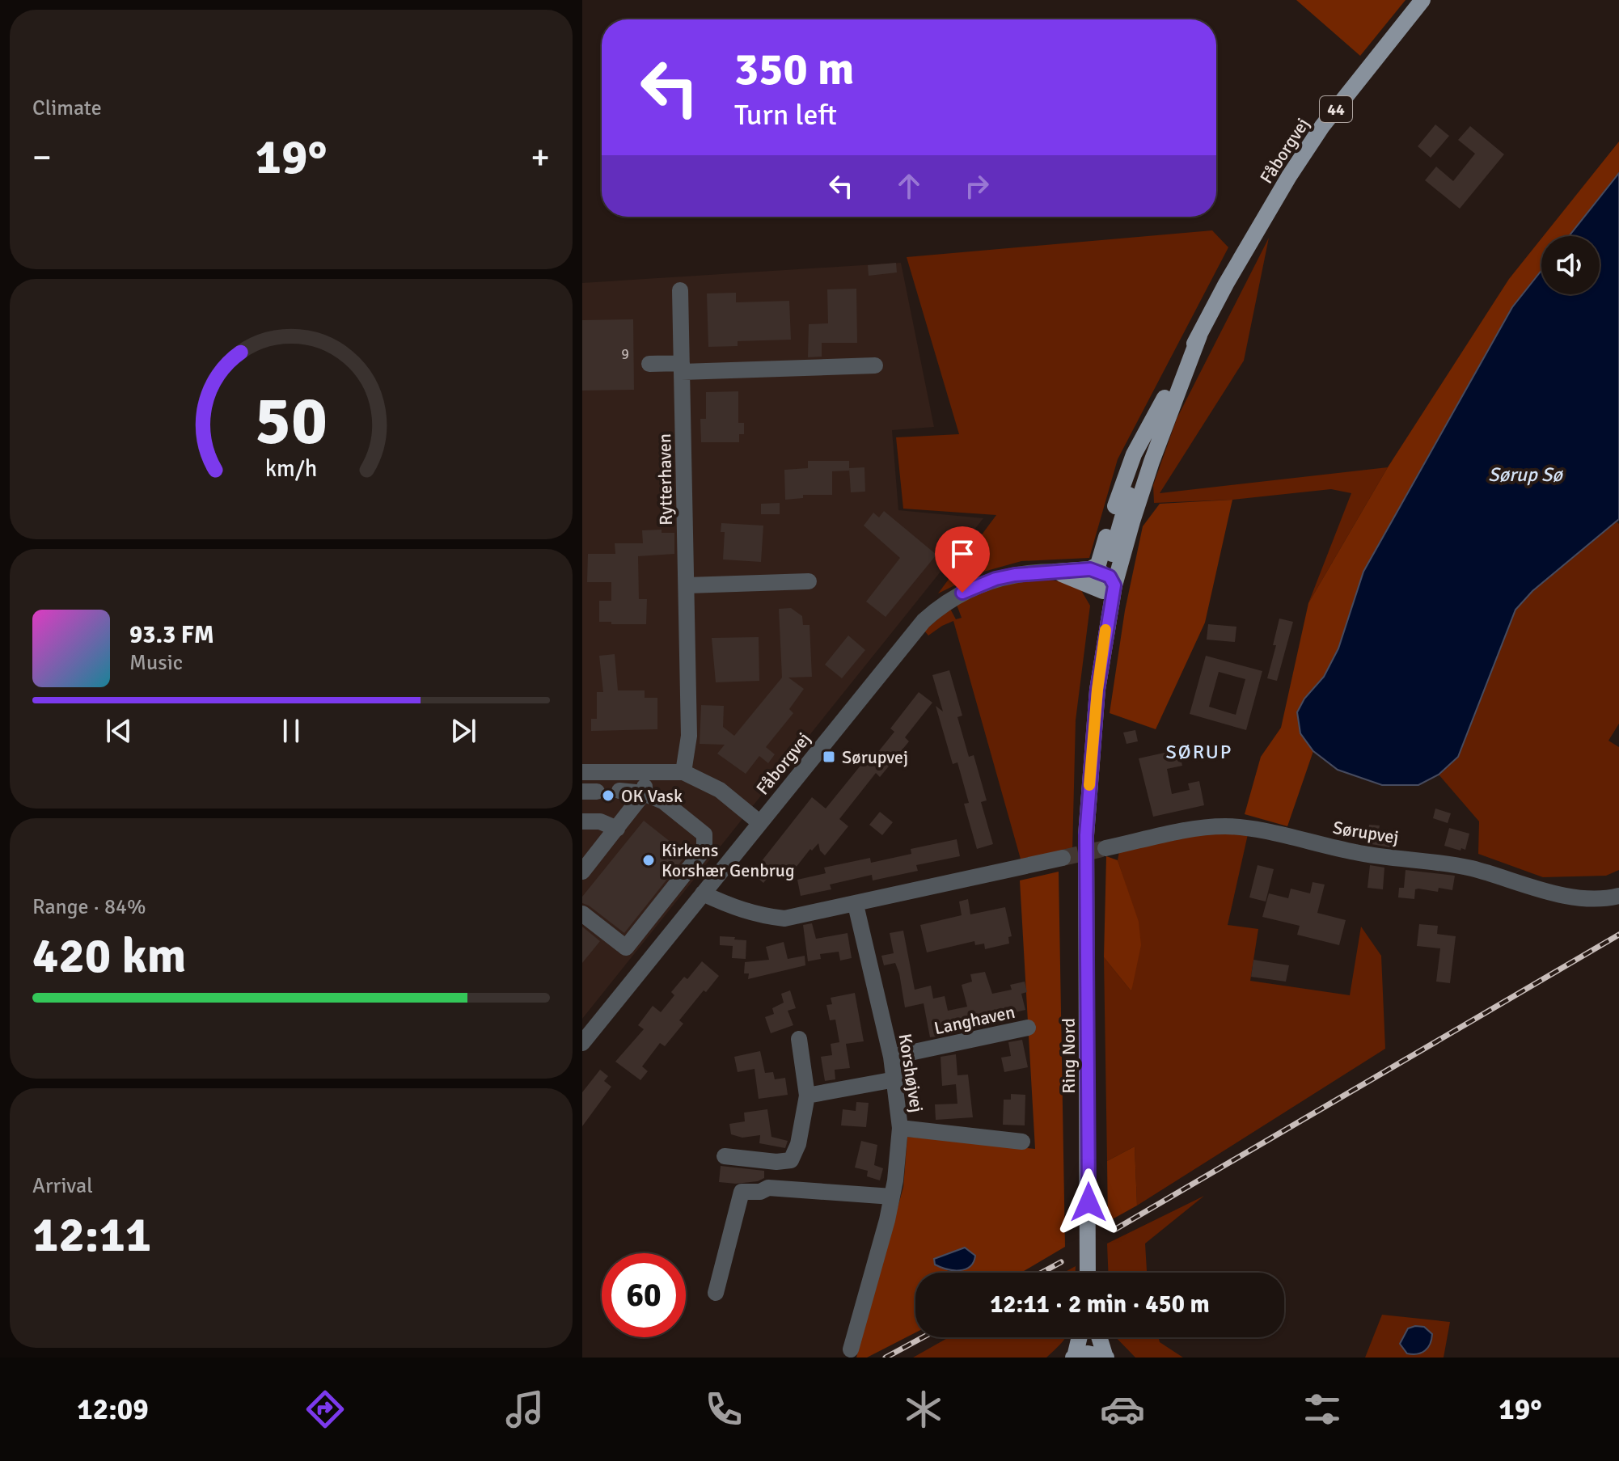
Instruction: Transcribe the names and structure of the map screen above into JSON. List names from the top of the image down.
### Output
{
  "streets": {
    "main road": ["44", "Fåborgvej", "Ring Nord"],
    "street": [
      "Rytterhaven",
      "Sørupvej",
      "Langhaven",
      "Korshøjvej"
    ]
  },
  "crossings": [
    ["Fåborgvej", "Ring Nord"],
    ["Langhaven", "Korshøjvej"]
  ],
  "districts": ["SØRUP"],
  "water": ["Sørup Sø"],
  "places": {
    "transit": ["Sørupvej"],
    "other": ["OK Vask", "Kirkens Korshær Genbrug"]
  },
  "house_numbers": ["9"],
  "page": {
    "tile": [
      "Climate",
      ["Range · 84%", "420 km"],
      ["Arrival", "12:11"]
    ],
    "turn": ["350 m", "Turn left"],
    "heat": ["−", "19°", "+"],
    "song": ["93.3 FM", "Music"],
    "limit": "60",
    "trip": "12:11 · 2 min · 450 m",
    "tabs": ["12:09", "19°"],
    "gauge": ["50", "km/h"]
  }
}
